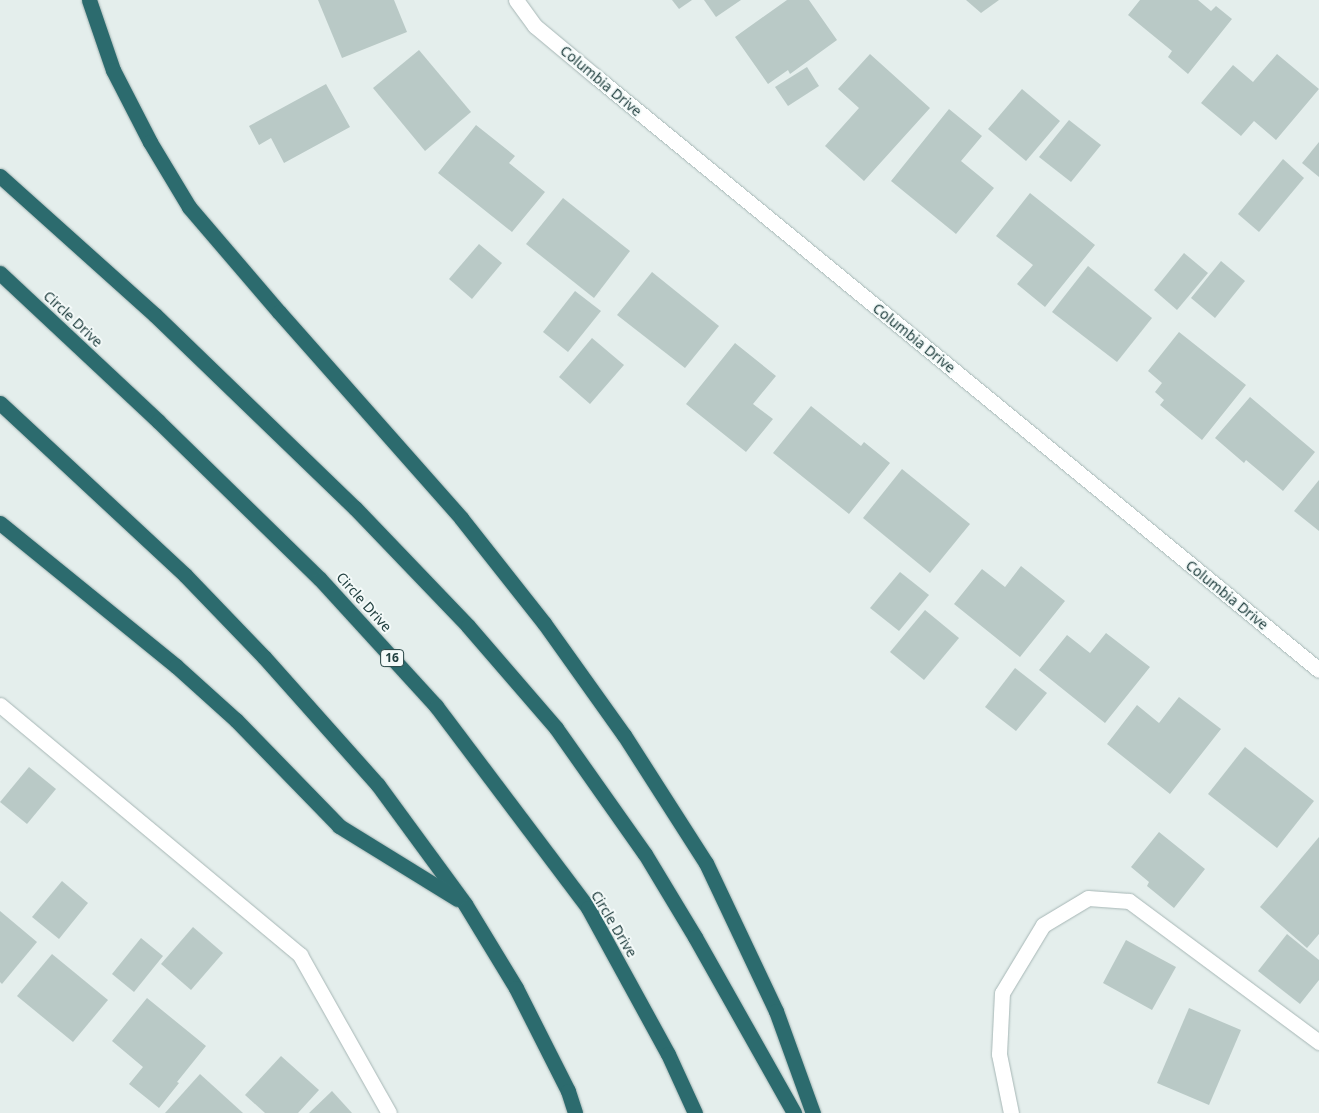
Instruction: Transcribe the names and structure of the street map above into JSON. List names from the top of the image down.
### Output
{
  "streets": {
    "highway": ["Circle Drive", "16"],
    "street": ["Columbia Drive"]
  }
}
